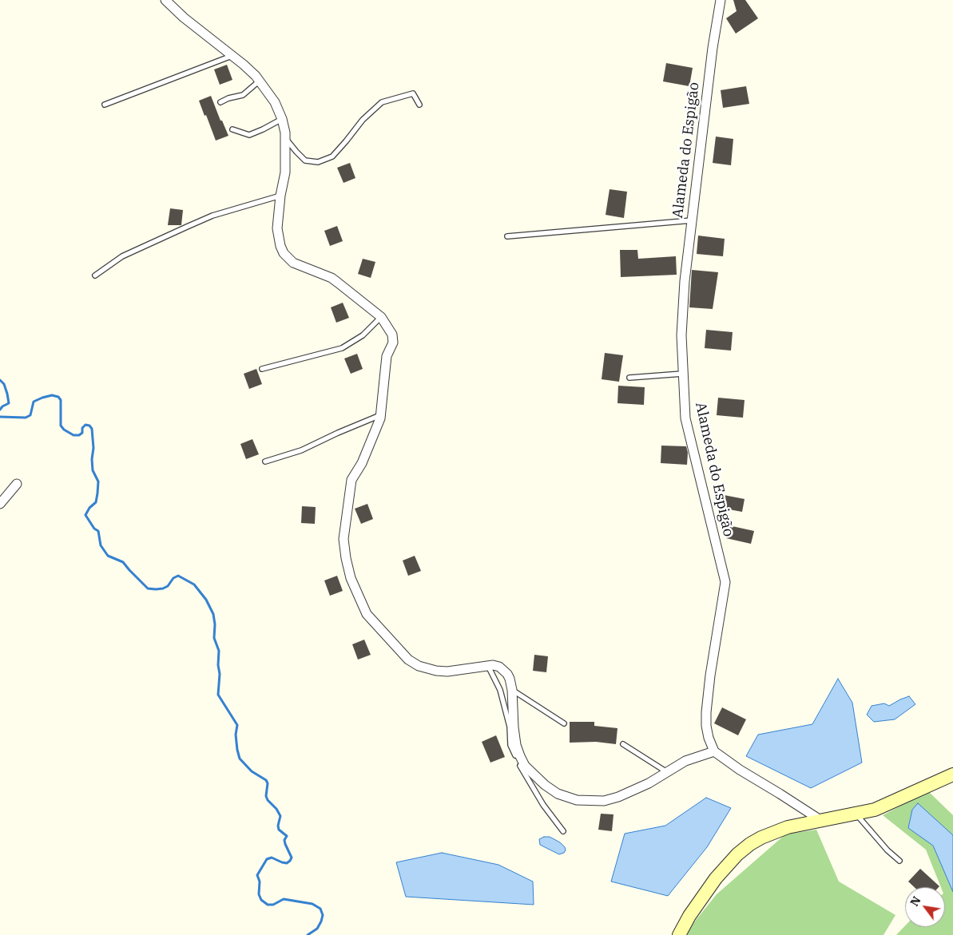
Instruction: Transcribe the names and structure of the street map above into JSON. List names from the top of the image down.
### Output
{
  "streets": {
    "street": ["Alameda do Espigão"]
  },
  "north": "top left"
}
